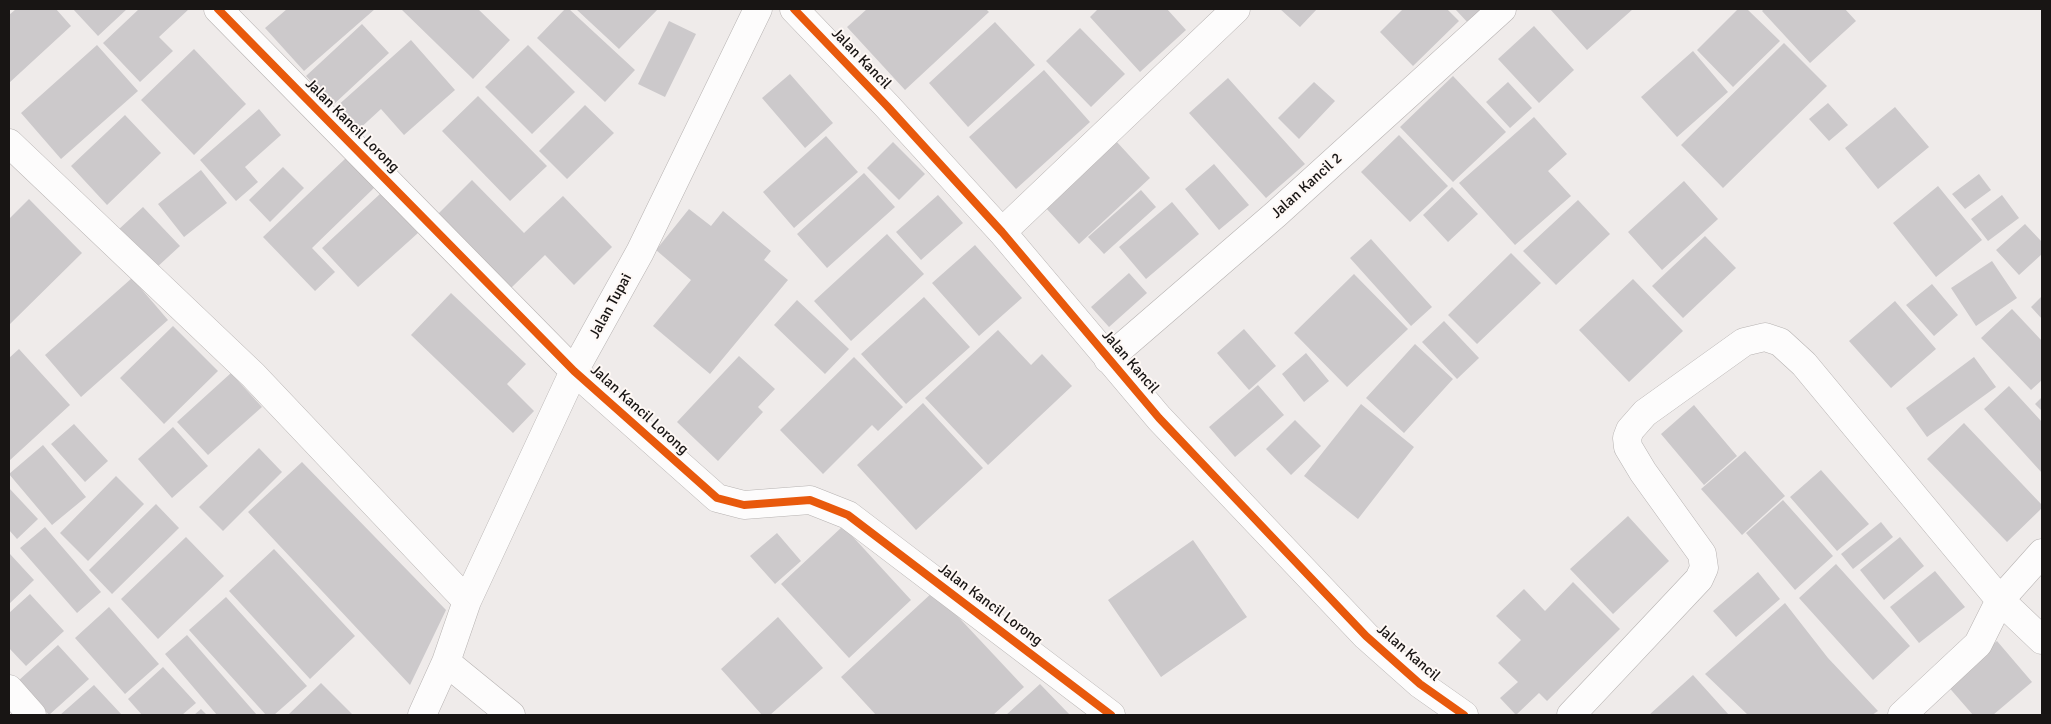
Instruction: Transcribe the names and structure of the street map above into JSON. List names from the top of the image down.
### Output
{
  "streets": {
    "street": [
      "Jalan Kancil",
      "Jalan Kancil Lorong",
      "Jalan Kancil 2",
      "Jalan Tupai"
    ]
  },
  "crossings": [
    ["Jalan Kancil", "Jalan Kancil 2"],
    ["Jalan Kancil Lorong", "Jalan Tupai"]
  ]
}
